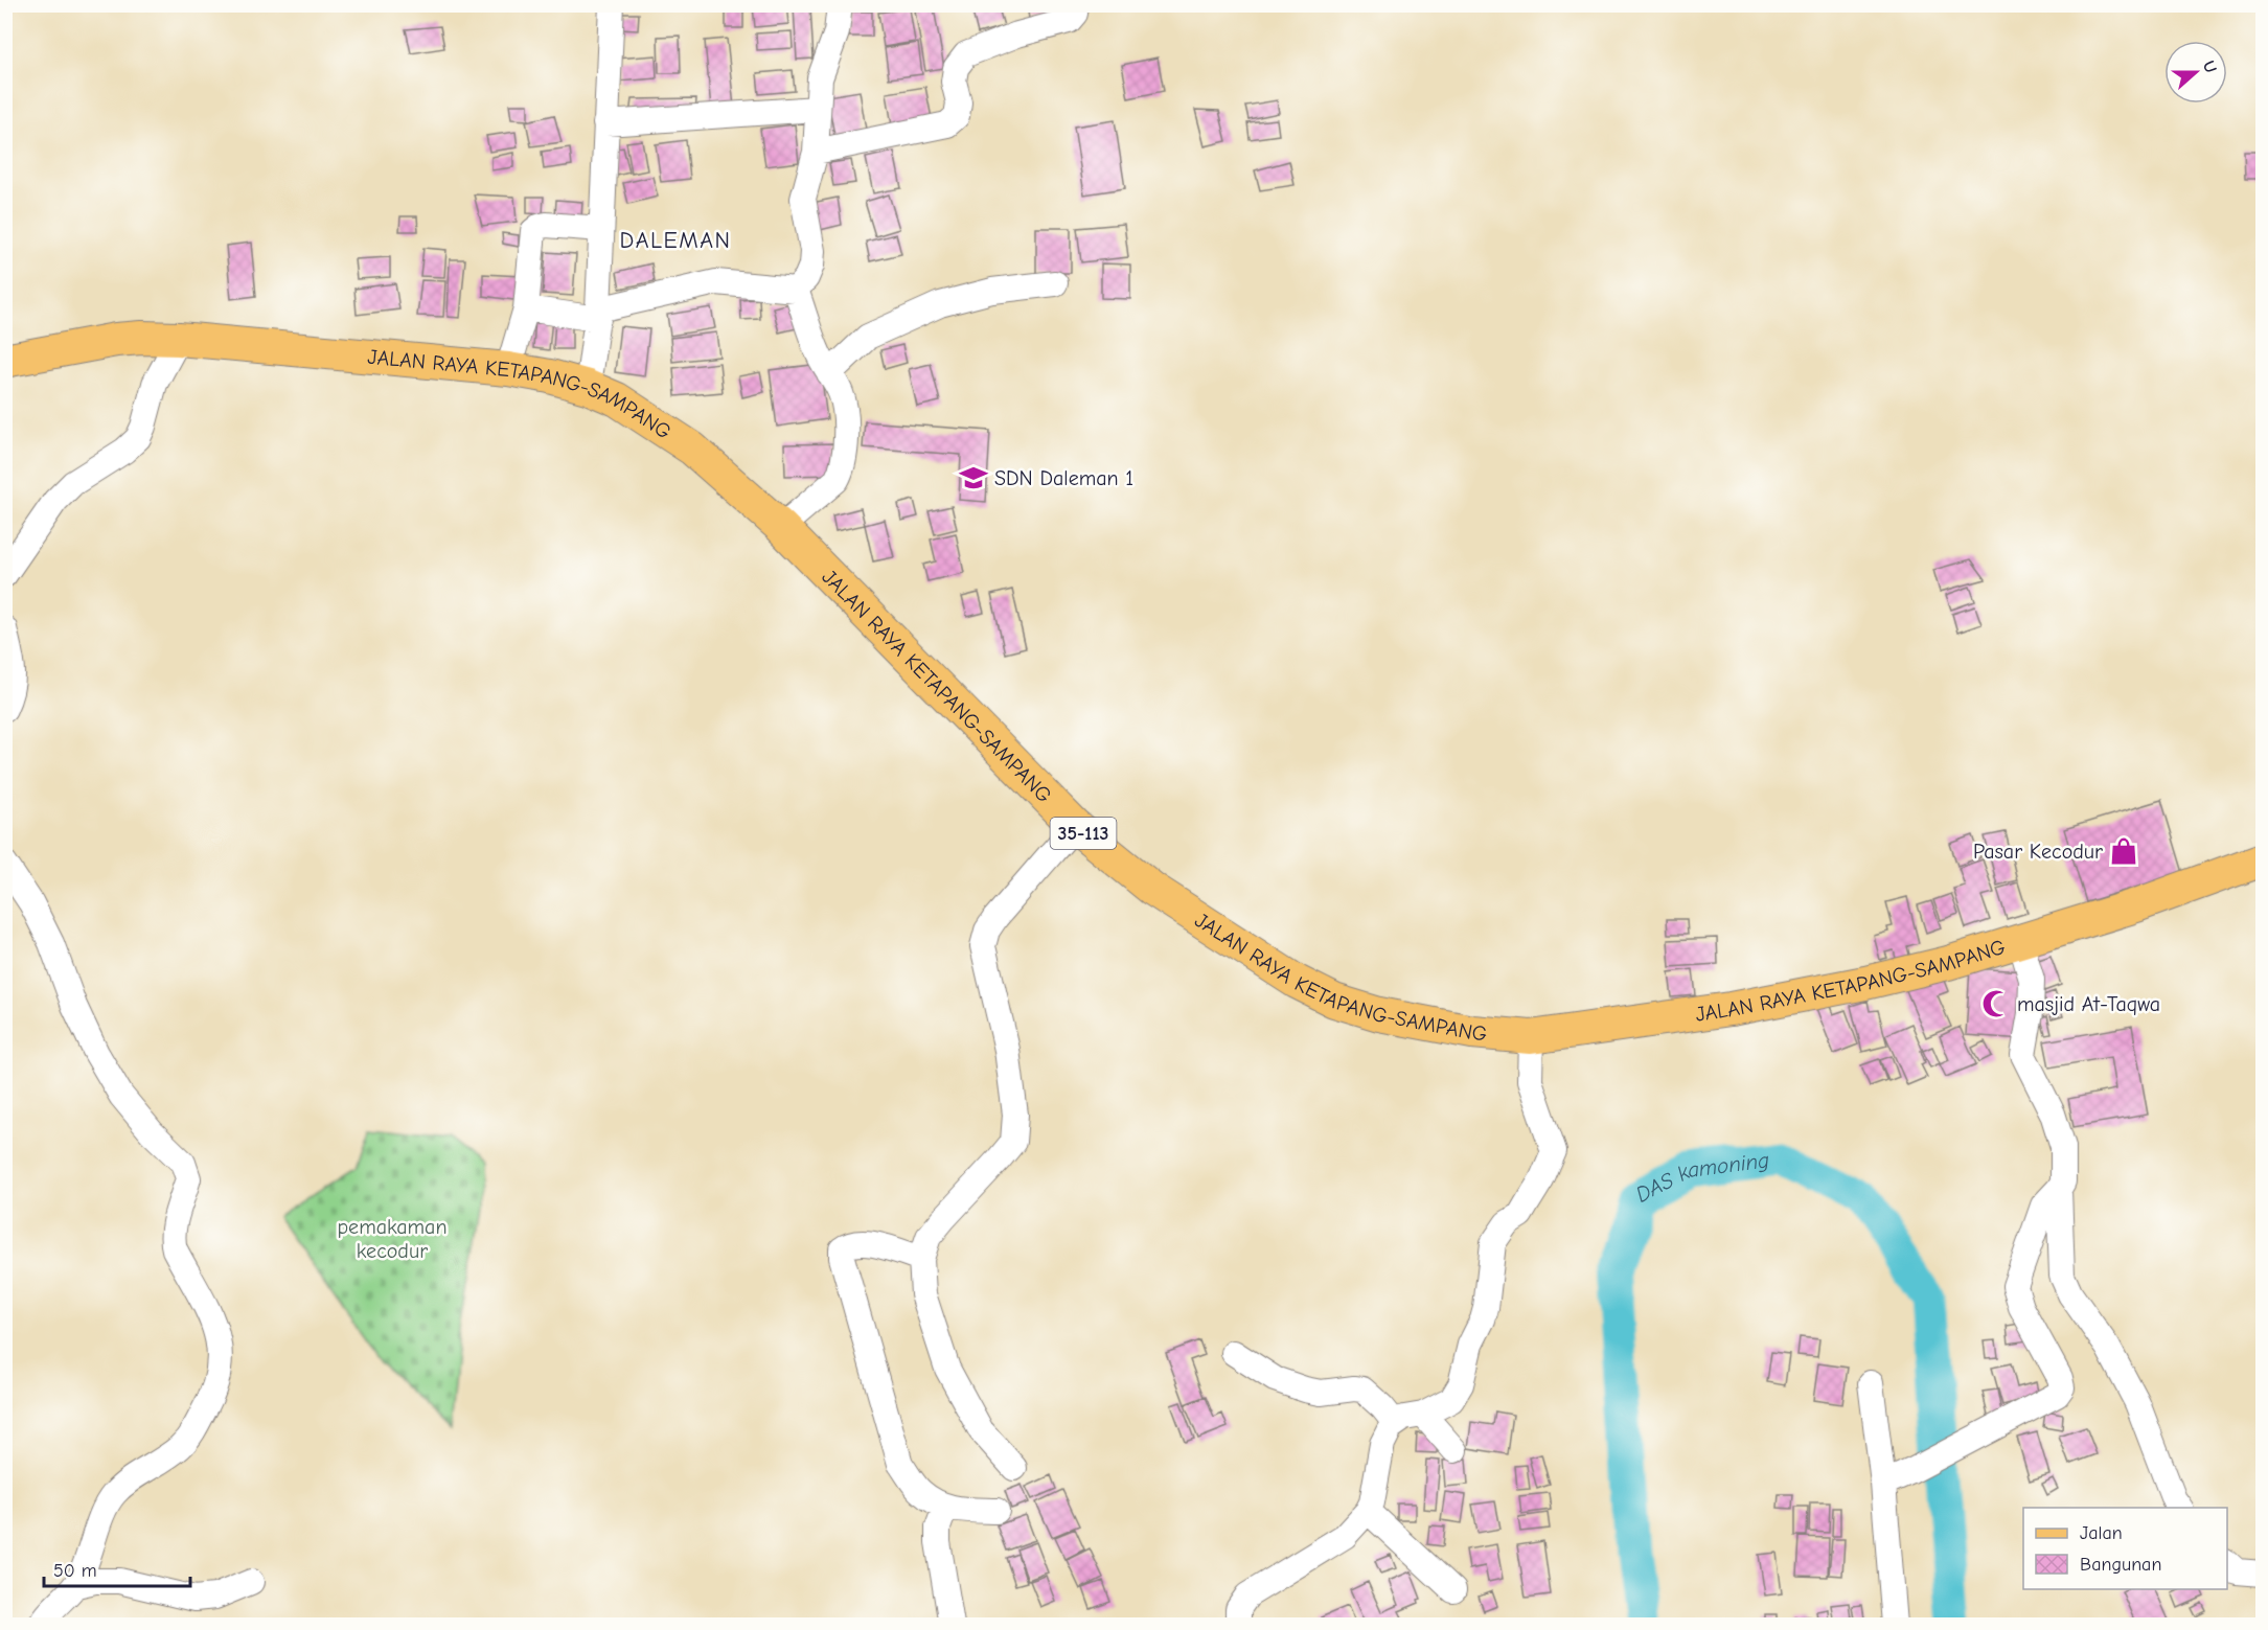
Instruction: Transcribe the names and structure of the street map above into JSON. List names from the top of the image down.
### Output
{
  "streets": {
    "main road": ["JALAN RAYA KETAPANG-SAMPANG", "35-113"]
  },
  "districts": ["DALEMAN"],
  "water": ["DAS kamoning"],
  "parks": ["pemakaman kecodur"],
  "places": {
    "school or university": ["SDN Daleman 1"],
    "shop": ["Pasar Kecodur"],
    "mosque": ["masjid At-Taqwa"]
  },
  "legend": ["Jalan", "Bangunan"],
  "scale_bar": "50 m",
  "north": "right"
}
